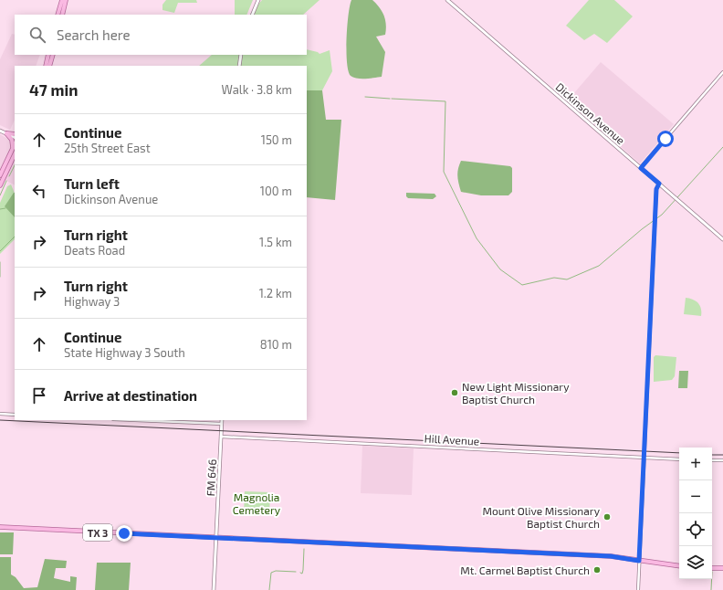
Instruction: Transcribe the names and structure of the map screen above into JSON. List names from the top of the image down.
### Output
{
  "streets": {
    "main road": ["Dickinson Avenue", "FM 646", "TX 3"],
    "street": ["Hill Avenue"]
  },
  "crossings": [
    ["Hill Avenue", "FM 646"],
    ["FM 646", "TX 3"]
  ],
  "parks": ["Magnolia Cemetery"],
  "places": ["New Light Missionary Baptist Church", "Mount Olive Missionary Baptist Church", "Mt. Carmel Baptist Church"],
  "page": {
    "search": "Search here",
    "heading": ["47 min", "Walk · 3.8 km"],
    "list": [
      ["Continue", "25th Street East", "150 m"],
      ["Turn left", "Dickinson Avenue", "100 m"],
      ["Turn right", "Deats Road", "1.5 km"],
      ["Turn right", "Highway 3", "1.2 km"],
      ["Continue", "State Highway 3 South", "810 m"],
      "Arrive at destination"
    ],
    "map_buttons": ["+", "−"]
  }
}
